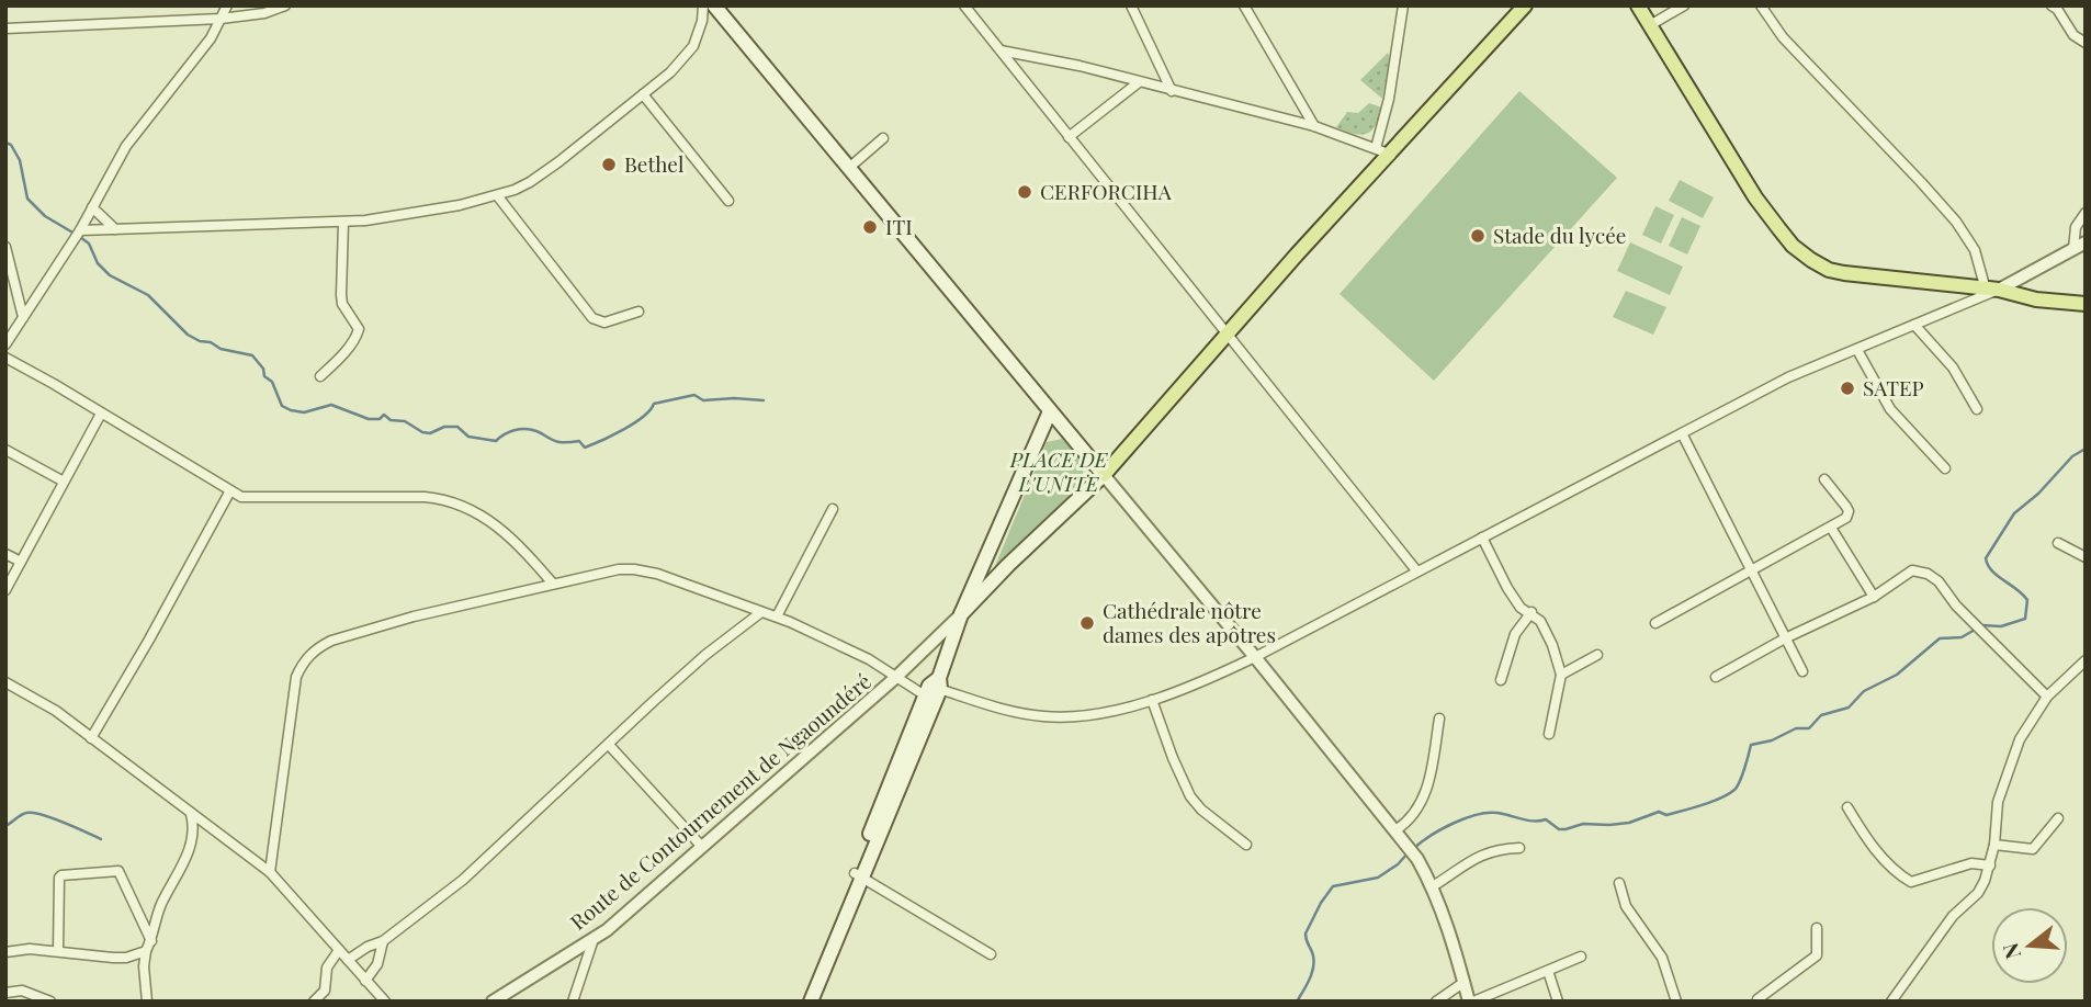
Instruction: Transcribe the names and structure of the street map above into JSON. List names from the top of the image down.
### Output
{
  "streets": {
    "street": ["Route de Contournement de Ngaoundéré"]
  },
  "parks": ["PLACE DE L'UNITE"],
  "places": [
    "Bethel",
    "CERFORCIHA",
    "ITI",
    "Stade du lycée",
    "SATEP",
    "Cathédrale nôtre dames des apôtres"
  ],
  "north": "left"
}
